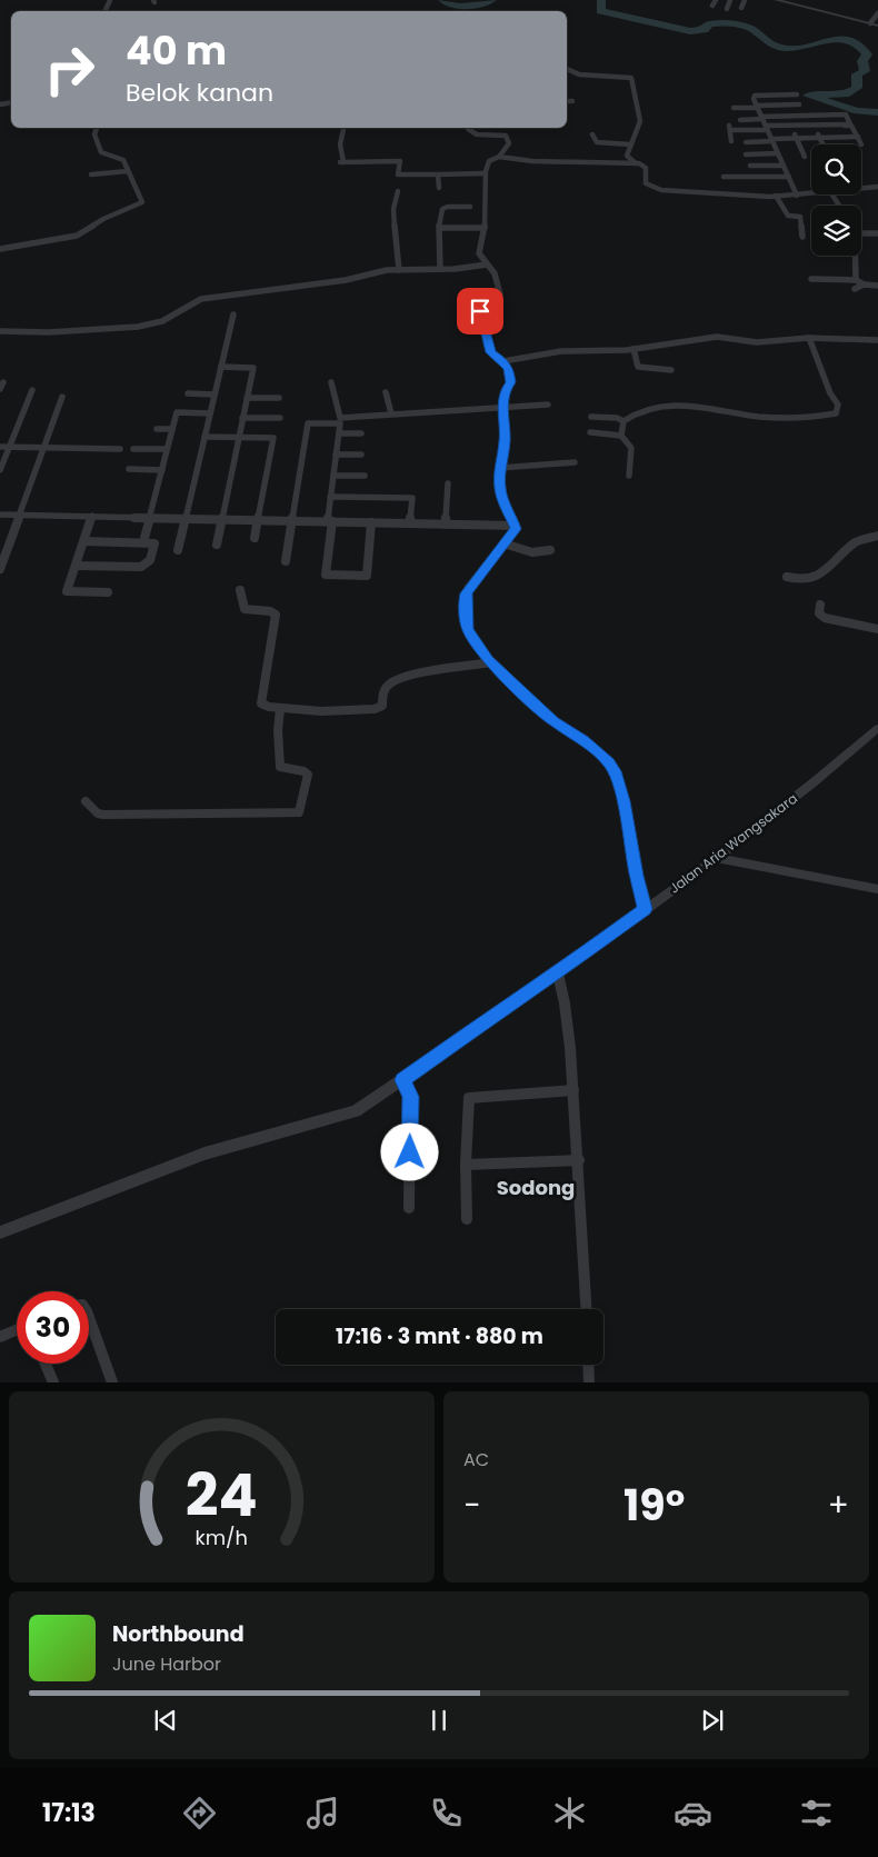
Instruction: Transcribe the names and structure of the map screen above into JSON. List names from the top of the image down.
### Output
{
  "streets": {
    "street": ["Jalan Aria Wangsakara"]
  },
  "districts": ["Sodong"],
  "page": {
    "turn": ["40 m", "Belok kanan"],
    "limit": "30",
    "trip": "17:16 · 3 mnt · 880 m",
    "tile": "AC",
    "heat": ["−", "19°", "+"],
    "song": ["Northbound", "June Harbor"],
    "tabs": "17:13",
    "gauge": ["24", "km/h"]
  }
}
